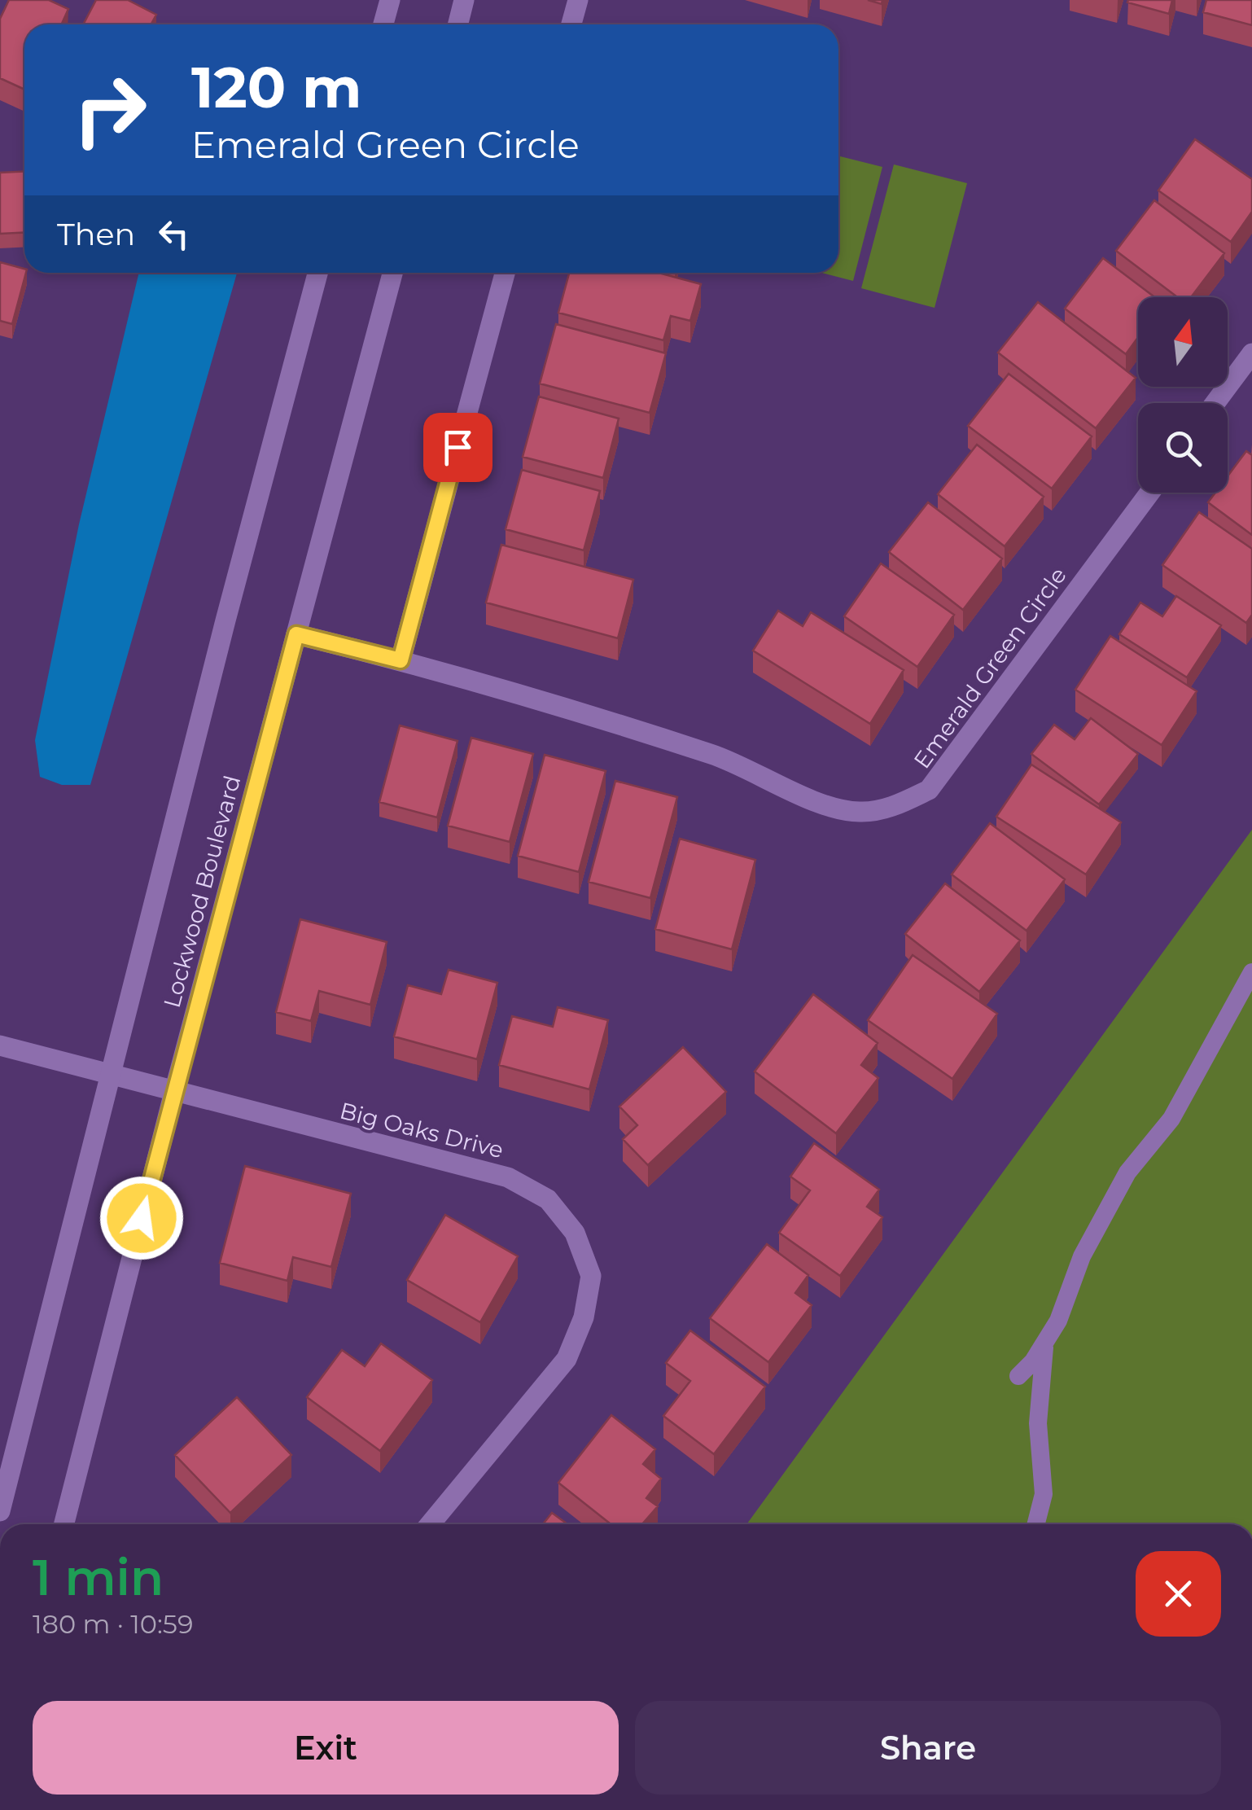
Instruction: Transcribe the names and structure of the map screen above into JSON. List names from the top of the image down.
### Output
{
  "streets": {
    "main road": ["Emerald Green Circle", "Lockwood Boulevard", "Big Oaks Drive"]
  },
  "crossings": [
    ["Emerald Green Circle", "Lockwood Boulevard"],
    ["Lockwood Boulevard", "Big Oaks Drive"]
  ],
  "north": "top",
  "page": {
    "turn": ["120 m", "Emerald Green Circle"],
    "then": "Then",
    "heading": ["1 min", "180 m · 10:59"],
    "buttons": ["Exit", "Share"]
  }
}
